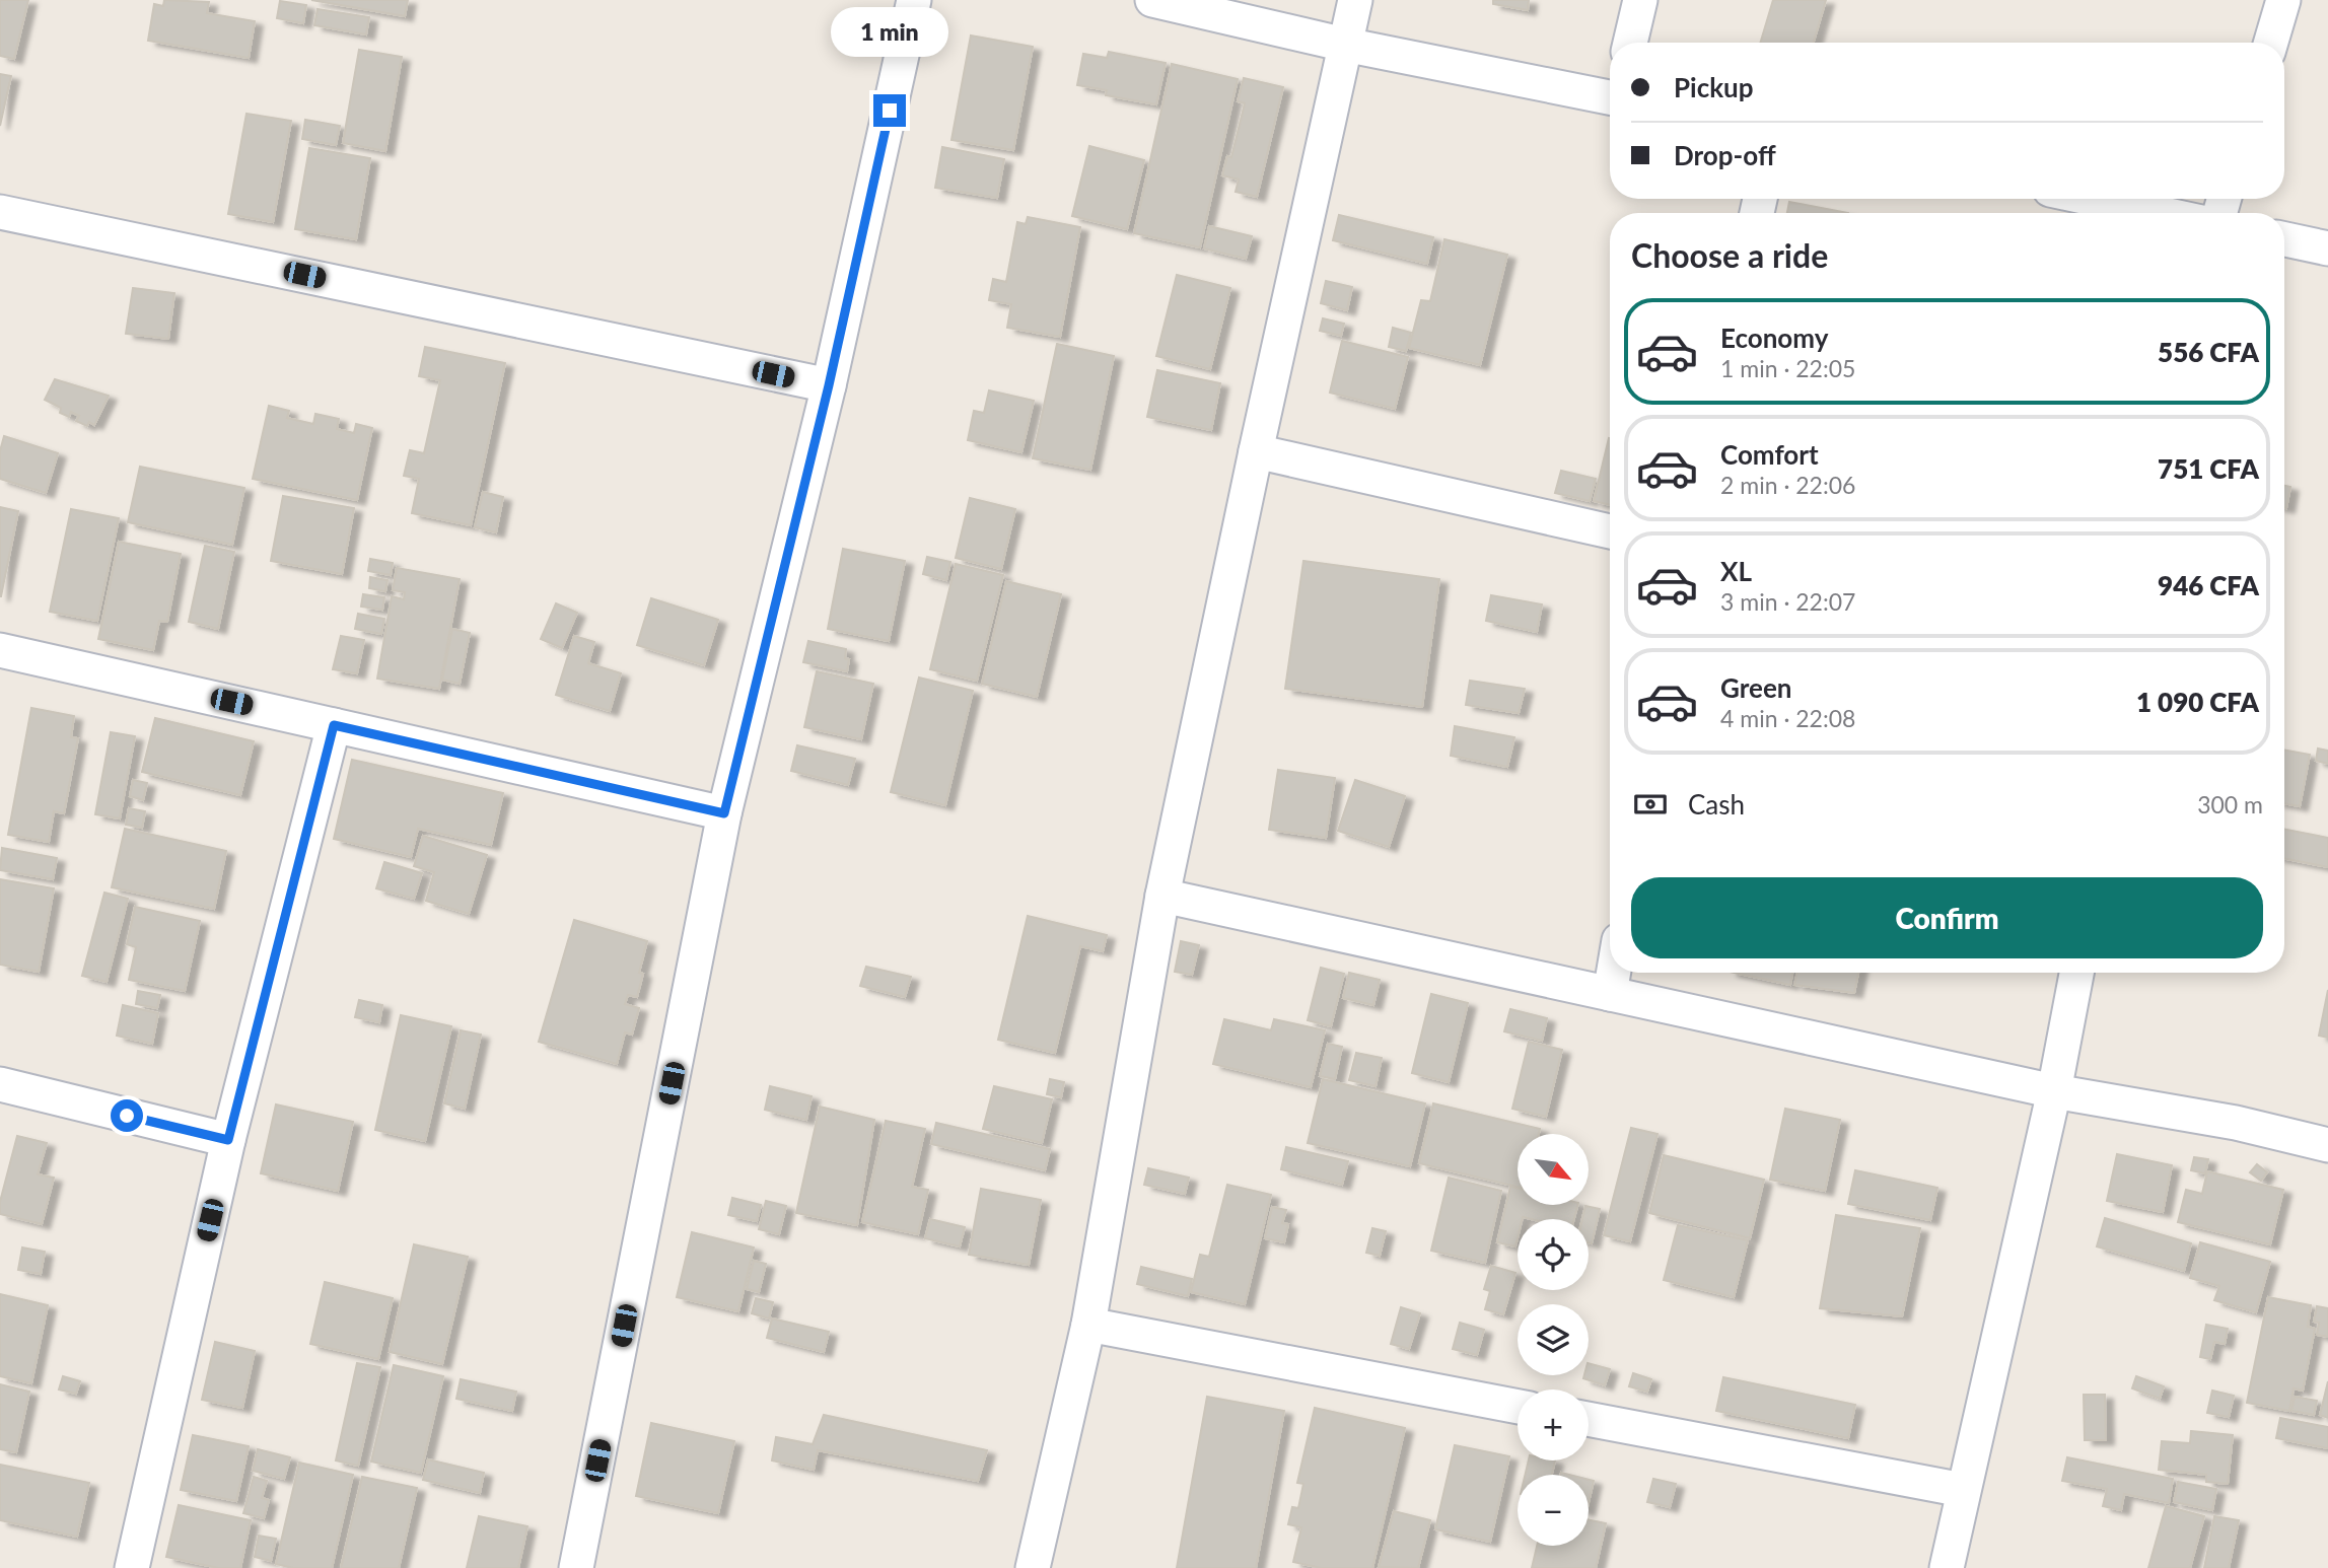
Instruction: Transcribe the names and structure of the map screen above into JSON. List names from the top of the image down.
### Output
{
  "north": "bottom right",
  "page": {
    "bubble": "1 min",
    "banner": ["Pickup", "Drop-off"],
    "heading": "Choose a ride",
    "list": [
      {
        "name": "Economy",
        "note": "1 min · 22:05",
        "value": "556 CFA"
      },
      {
        "name": "Comfort",
        "note": "2 min · 22:06",
        "value": "751 CFA"
      },
      {
        "name": "XL",
        "note": "3 min · 22:07",
        "value": "946 CFA"
      },
      {
        "name": "Green",
        "note": "4 min · 22:08",
        "value": "1 090 CFA"
      }
    ],
    "pay": ["Cash", "300 m"],
    "buttons": "Confirm",
    "map_buttons": ["+", "−"]
  }
}
